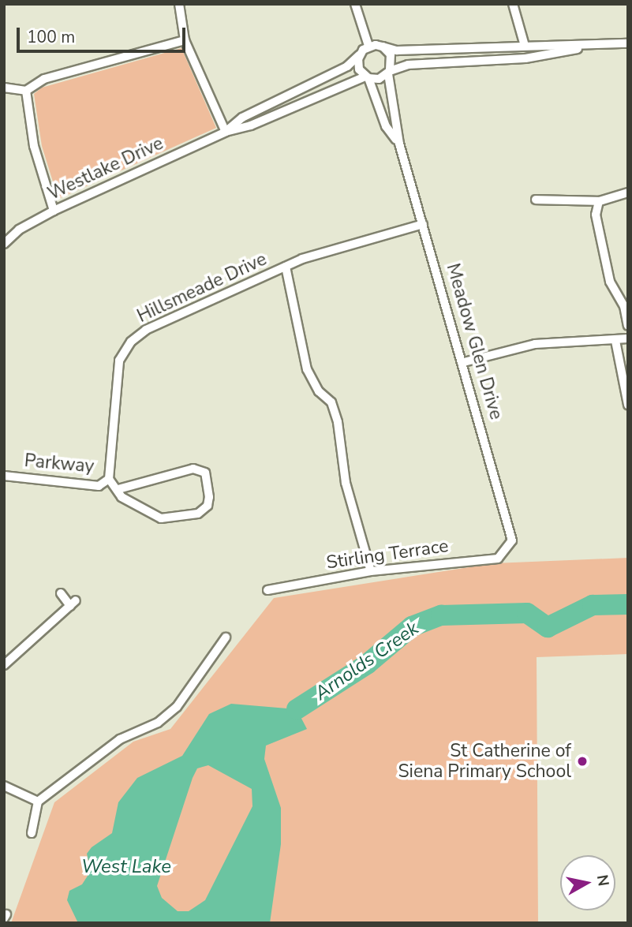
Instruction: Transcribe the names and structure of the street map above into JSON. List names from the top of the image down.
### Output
{
  "streets": {
    "street": [
      "Westlake Drive",
      "Hillsmeade Drive",
      "Meadow Glen Drive",
      "Parkway",
      "Stirling Terrace"
    ]
  },
  "crossings": [
    ["Westlake Drive", "Meadow Glen Drive"],
    ["Hillsmeade Drive", "Meadow Glen Drive"],
    ["Hillsmeade Drive", "Parkway"],
    ["Meadow Glen Drive", "Stirling Terrace"]
  ],
  "water": ["Arnolds Creek", "West Lake"],
  "places": ["St Catherine of Siena Primary School"],
  "scale_bar": "100 m",
  "north": "right"
}
